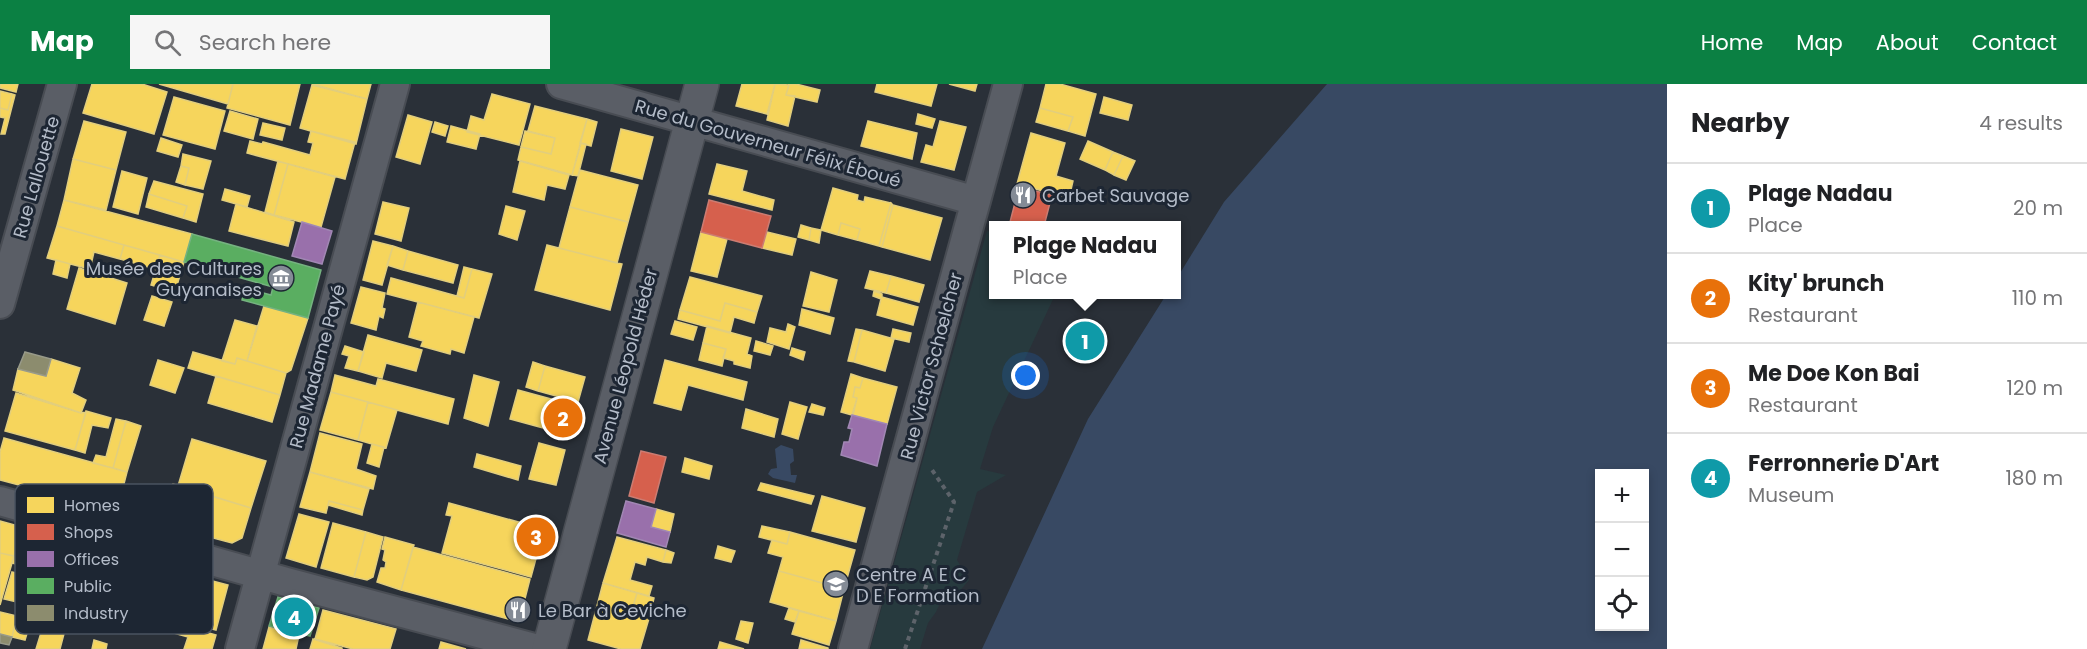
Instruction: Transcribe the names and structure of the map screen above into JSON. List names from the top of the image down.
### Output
{
  "streets": {
    "street": [
      "Rue du Gouverneur Félix Éboué",
      "Rue Lallouette",
      "Rue Madame Payé",
      "Avenue Léopold Héder",
      "Rue Victor Schœlcher"
    ]
  },
  "crossings": [
    ["Rue du Gouverneur Félix Éboué", "Avenue Léopold Héder"],
    ["Rue du Gouverneur Félix Éboué", "Rue Victor Schœlcher"]
  ],
  "places": {
    "restaurant": ["Carbet Sauvage", "Le Bar à Ceviche"],
    "museum": ["Musée des Cultures Guyanaises"],
    "school or university": ["Centre A E C D E Formation"]
  },
  "legend": [
    "Homes",
    "Shops",
    "Offices",
    "Public",
    "Industry"
  ],
  "page": {
    "header": "Map",
    "search": "Search here",
    "nav": [
      "Home",
      "Map",
      "About",
      "Contact"
    ],
    "heading": ["Nearby", "4 results"],
    "list": [
      {
        "mark": "1",
        "name": "Plage Nadau",
        "note": "Place",
        "value": "20 m"
      },
      {
        "mark": "2",
        "name": "Kity' brunch",
        "note": "Restaurant",
        "value": "110 m"
      },
      {
        "mark": "3",
        "name": "Me Doe Kon Bai",
        "note": "Restaurant",
        "value": "120 m"
      },
      {
        "mark": "4",
        "name": "Ferronnerie D'Art",
        "note": "Museum",
        "value": "180 m"
      }
    ],
    "popup": ["Plage Nadau", "Place"],
    "pins": [
      "1",
      "2",
      "3",
      "4"
    ],
    "map_buttons": ["+", "−"]
  }
}
